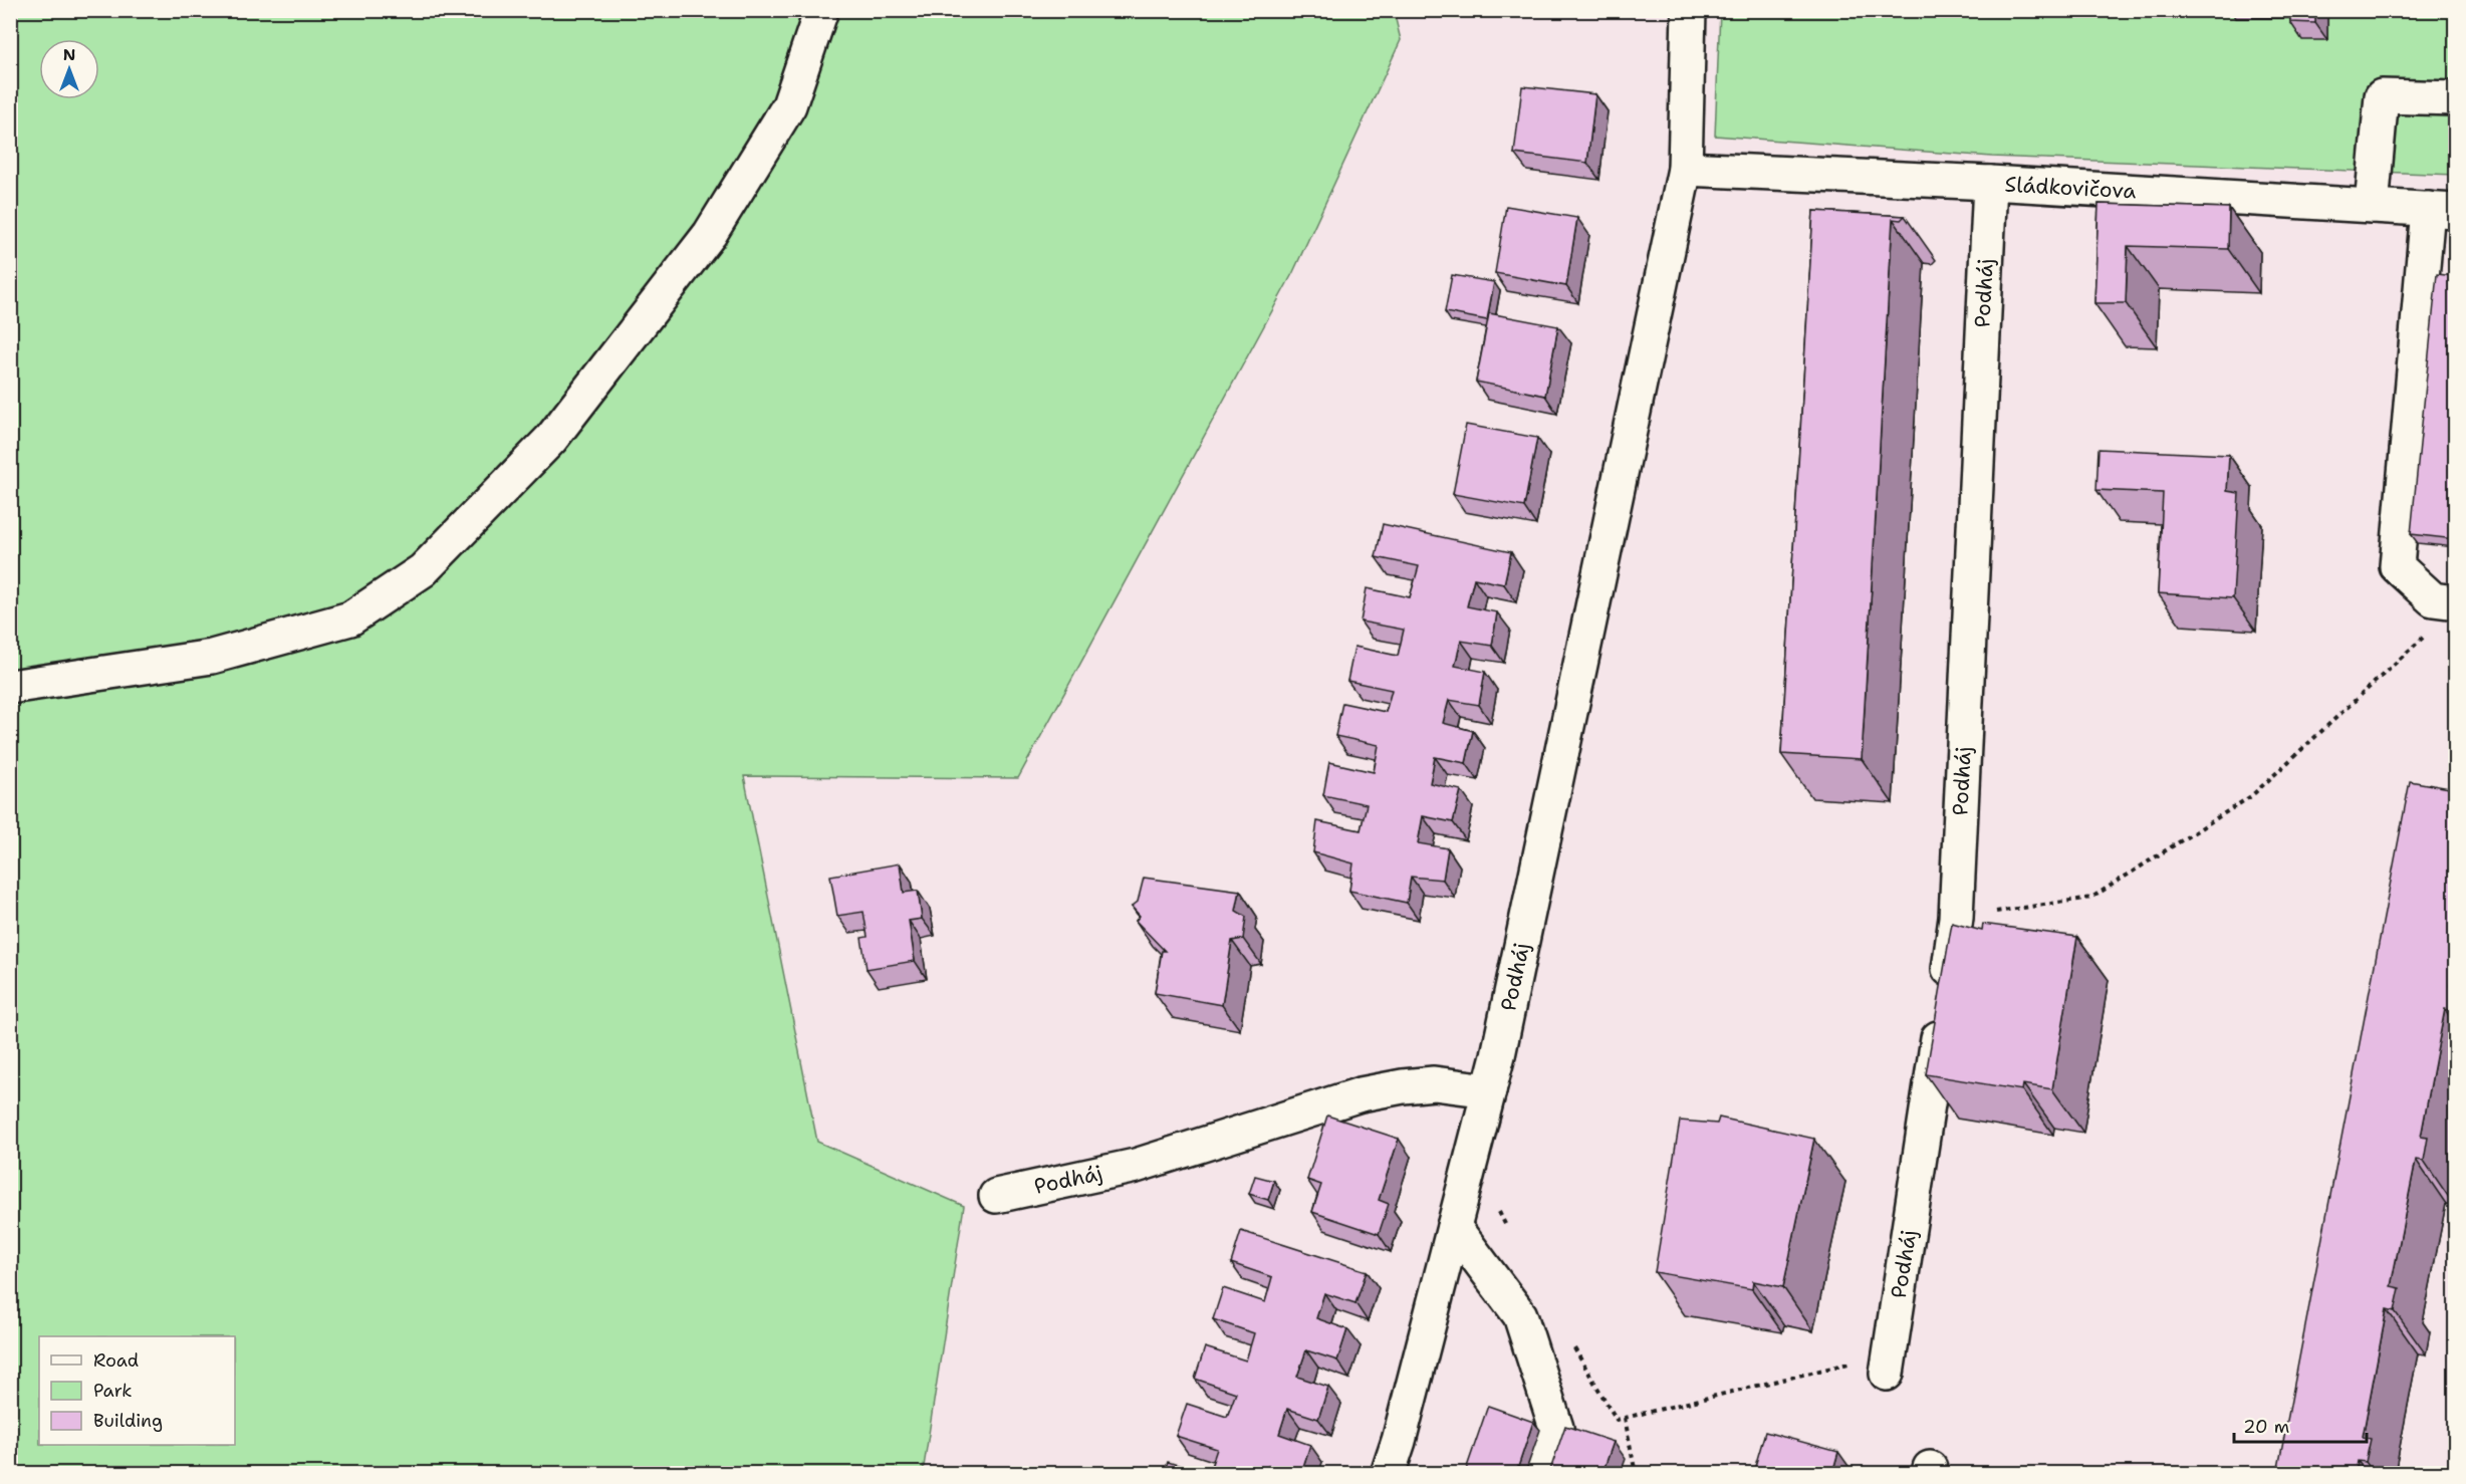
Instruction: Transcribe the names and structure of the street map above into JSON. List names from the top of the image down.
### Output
{
  "streets": {
    "street": ["Sládkovičova", "Podháj"]
  },
  "crossings": [
    ["Sládkovičova", "Podháj"]
  ],
  "legend": ["Road", "Park", "Building"],
  "scale_bar": "20 m",
  "north": "top"
}
